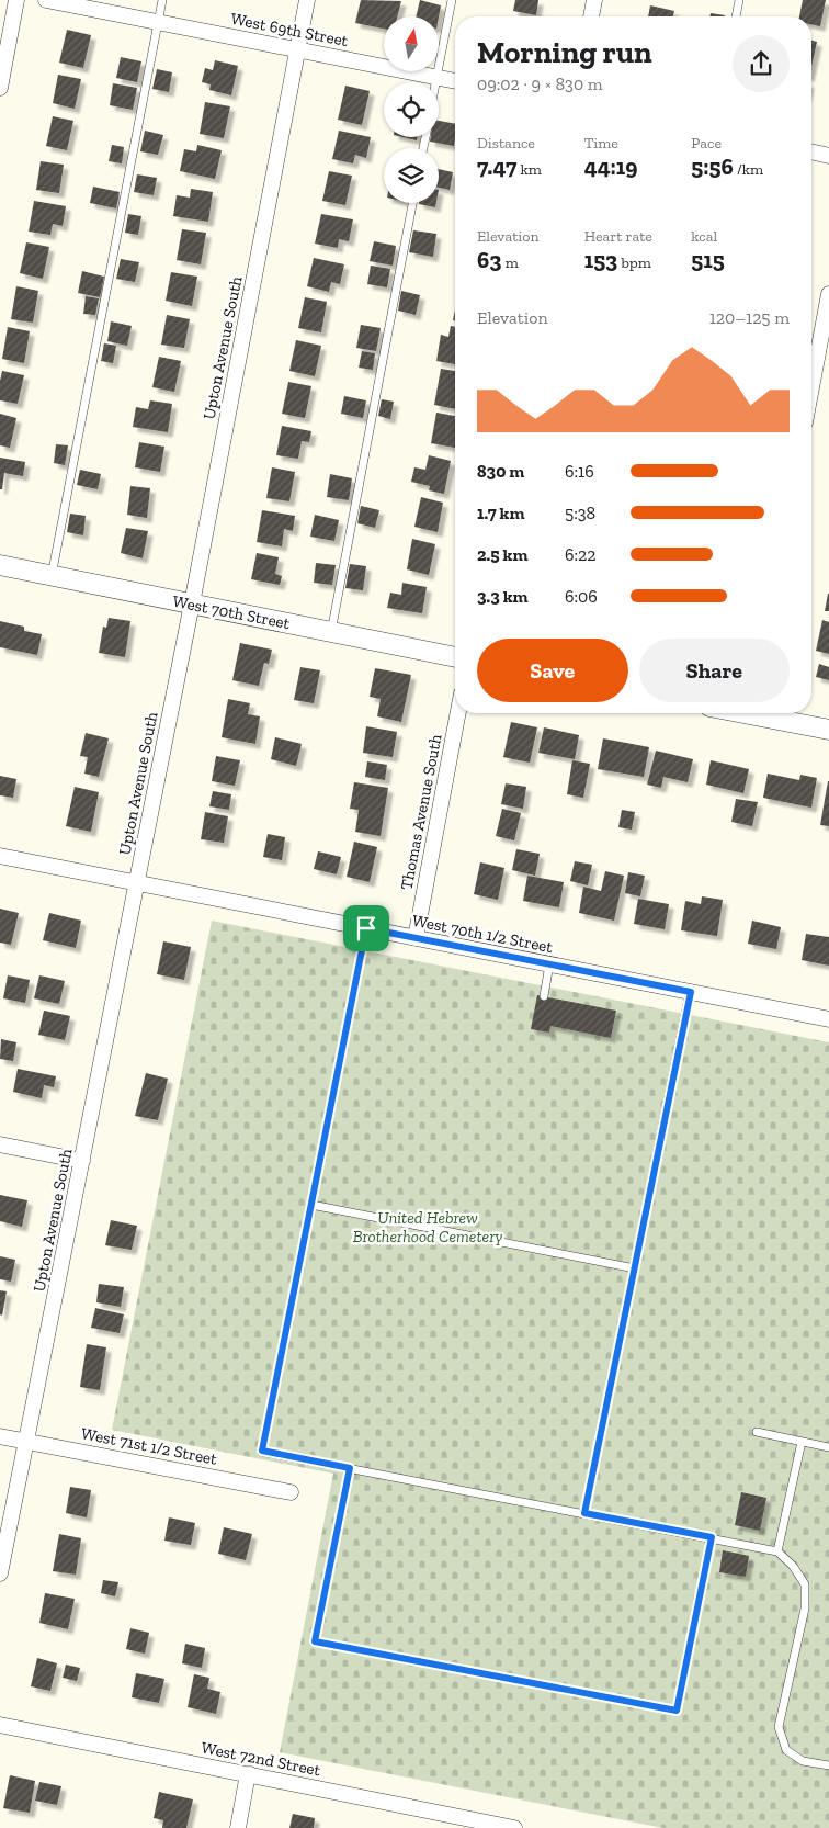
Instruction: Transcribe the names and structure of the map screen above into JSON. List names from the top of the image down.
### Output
{
  "streets": {
    "street": [
      "West 69th Street",
      "Upton Avenue South",
      "West 70th Street",
      "Thomas Avenue South",
      "West 70th 1/2 Street",
      "West 71st 1/2 Street",
      "West 72nd Street"
    ]
  },
  "crossings": [
    ["West 69th Street", "Upton Avenue South"],
    ["Upton Avenue South", "West 70th Street"],
    ["Upton Avenue South", "West 70th 1/2 Street"],
    ["Upton Avenue South", "West 71st 1/2 Street"],
    ["Thomas Avenue South", "West 70th 1/2 Street"]
  ],
  "parks": ["United Hebrew Brotherhood Cemetery"],
  "north": "top",
  "page": {
    "heading": ["Morning run", "09:02 · 9 × 830 m"],
    "stats": [
      ["Distance", "7.47 km"],
      ["Time", "44:19"],
      ["Pace", "5:56 /km"],
      ["Elevation", "63 m"],
      ["Heart rate", "153 bpm"],
      ["kcal", "515"]
    ],
    "chart": ["Elevation", "120–125 m"],
    "list": [
      {
        "name": "830 m",
        "note": "6:16"
      },
      {
        "name": "1.7 km",
        "note": "5:38"
      },
      {
        "name": "2.5 km",
        "note": "6:22"
      },
      {
        "name": "3.3 km",
        "note": "6:06"
      }
    ],
    "buttons": ["Save", "Share"]
  }
}
